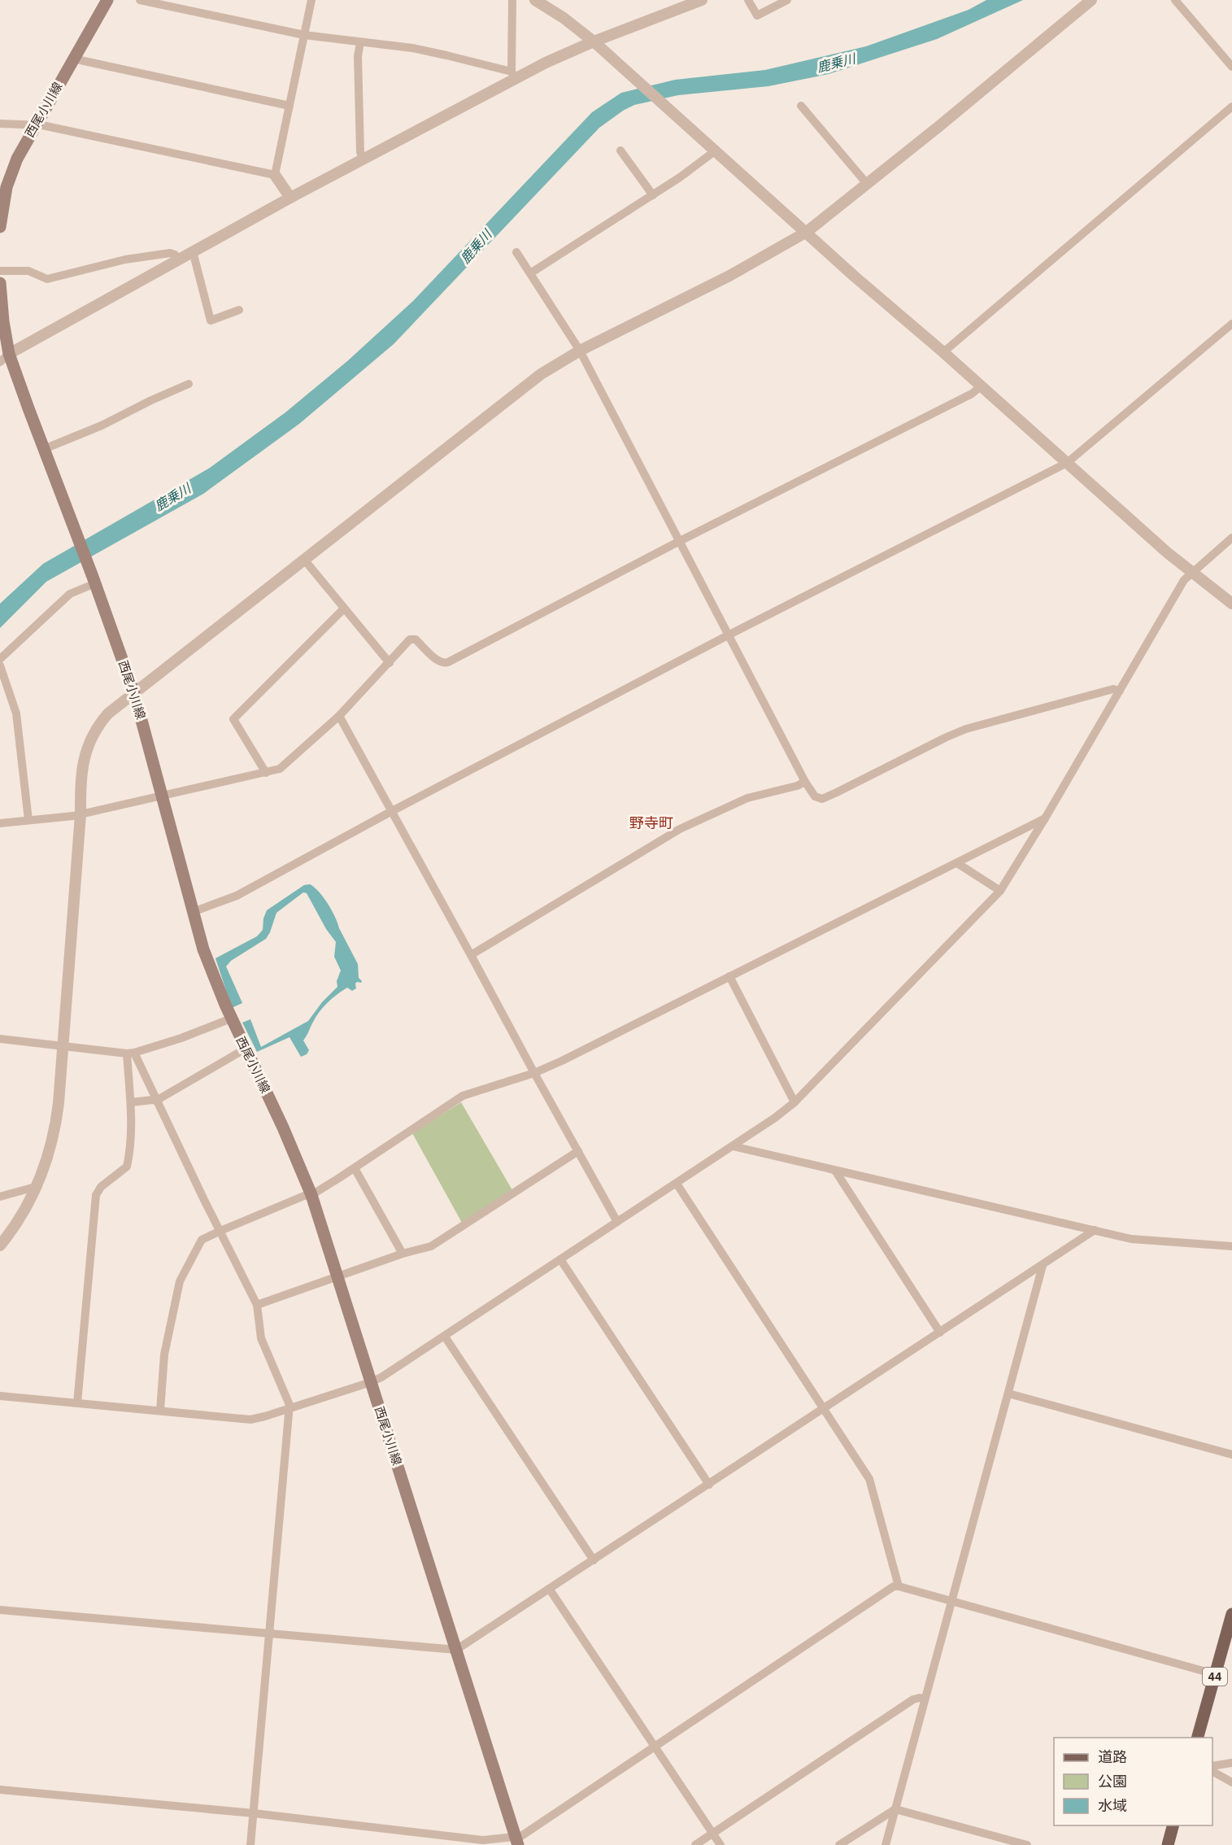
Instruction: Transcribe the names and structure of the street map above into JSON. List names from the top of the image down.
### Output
{
  "streets": {
    "main road": ["西尾小川線", "44"]
  },
  "districts": ["野寺町"],
  "water": ["鹿乗川"],
  "legend": ["道路", "公園", "水域"]
}
